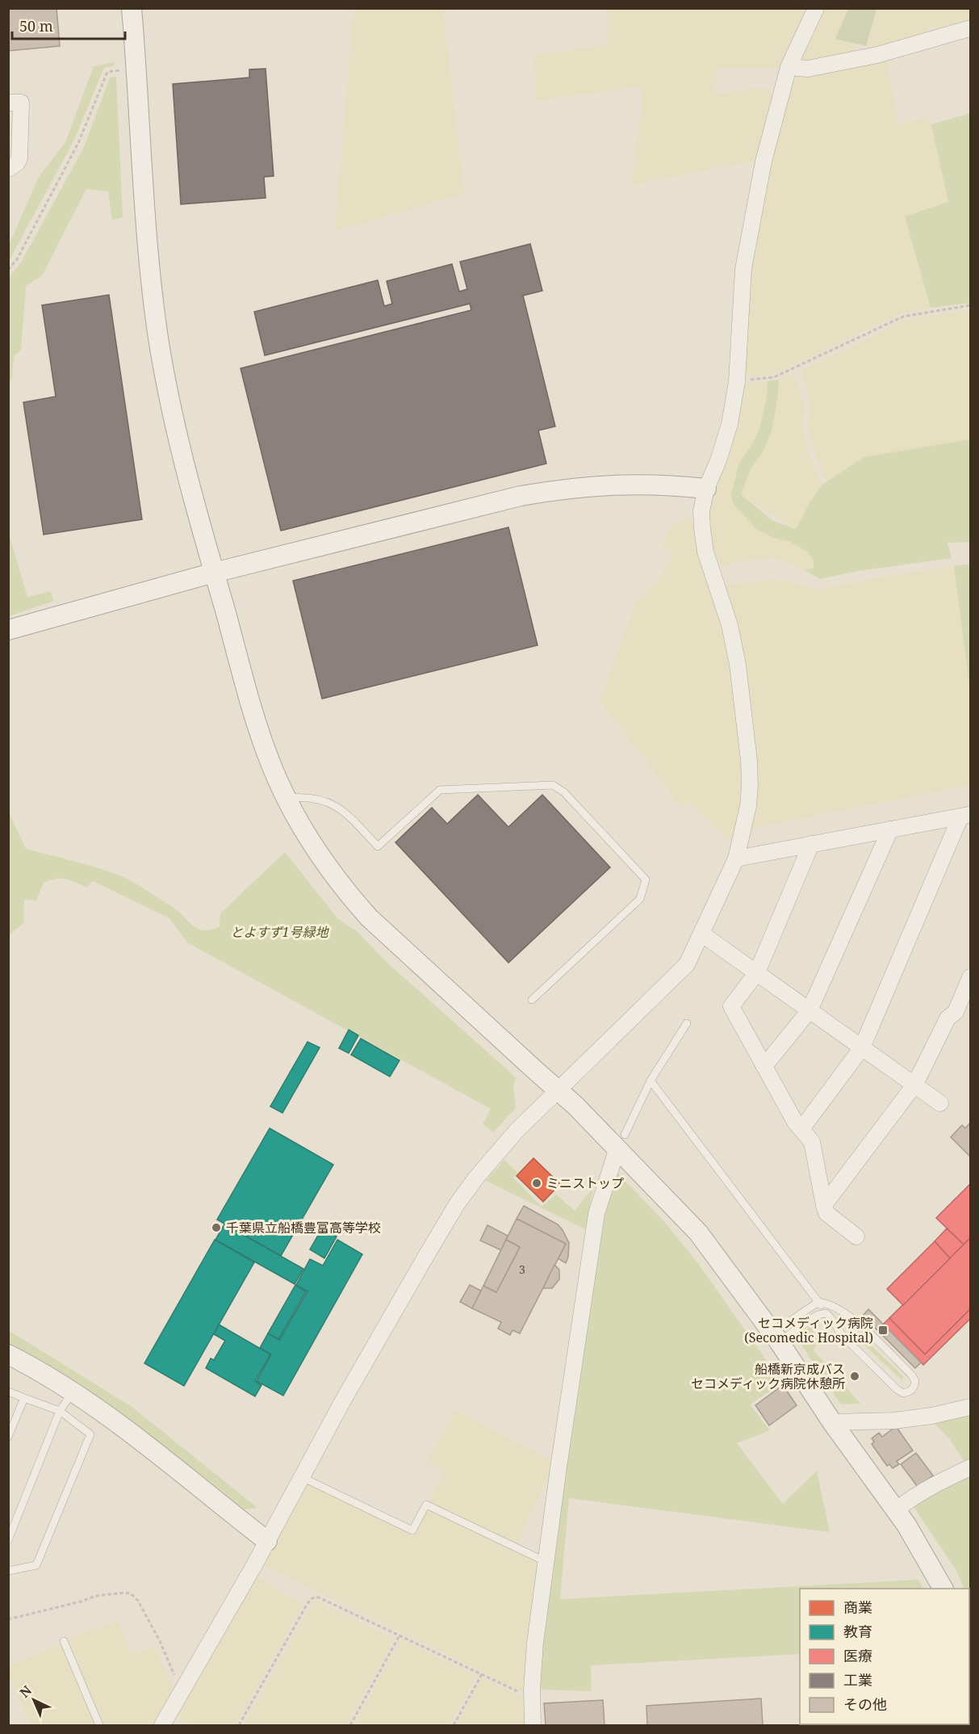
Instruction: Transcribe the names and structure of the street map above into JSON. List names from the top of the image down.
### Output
{
  "parks": ["とよすず1号緑地"],
  "places": {
    "other": ["ミニストップ", "千葉県立船橋豊富高等学校", "船橋新京成バス セコメディック病院休憩所"],
    "transit": ["セコメディック病院 (Secomedic Hospital)"]
  },
  "house_numbers": ["3"],
  "legend": [
    "商業",
    "教育",
    "医療",
    "工業",
    "その他"
  ],
  "scale_bar": "50 m",
  "north": "top left"
}
